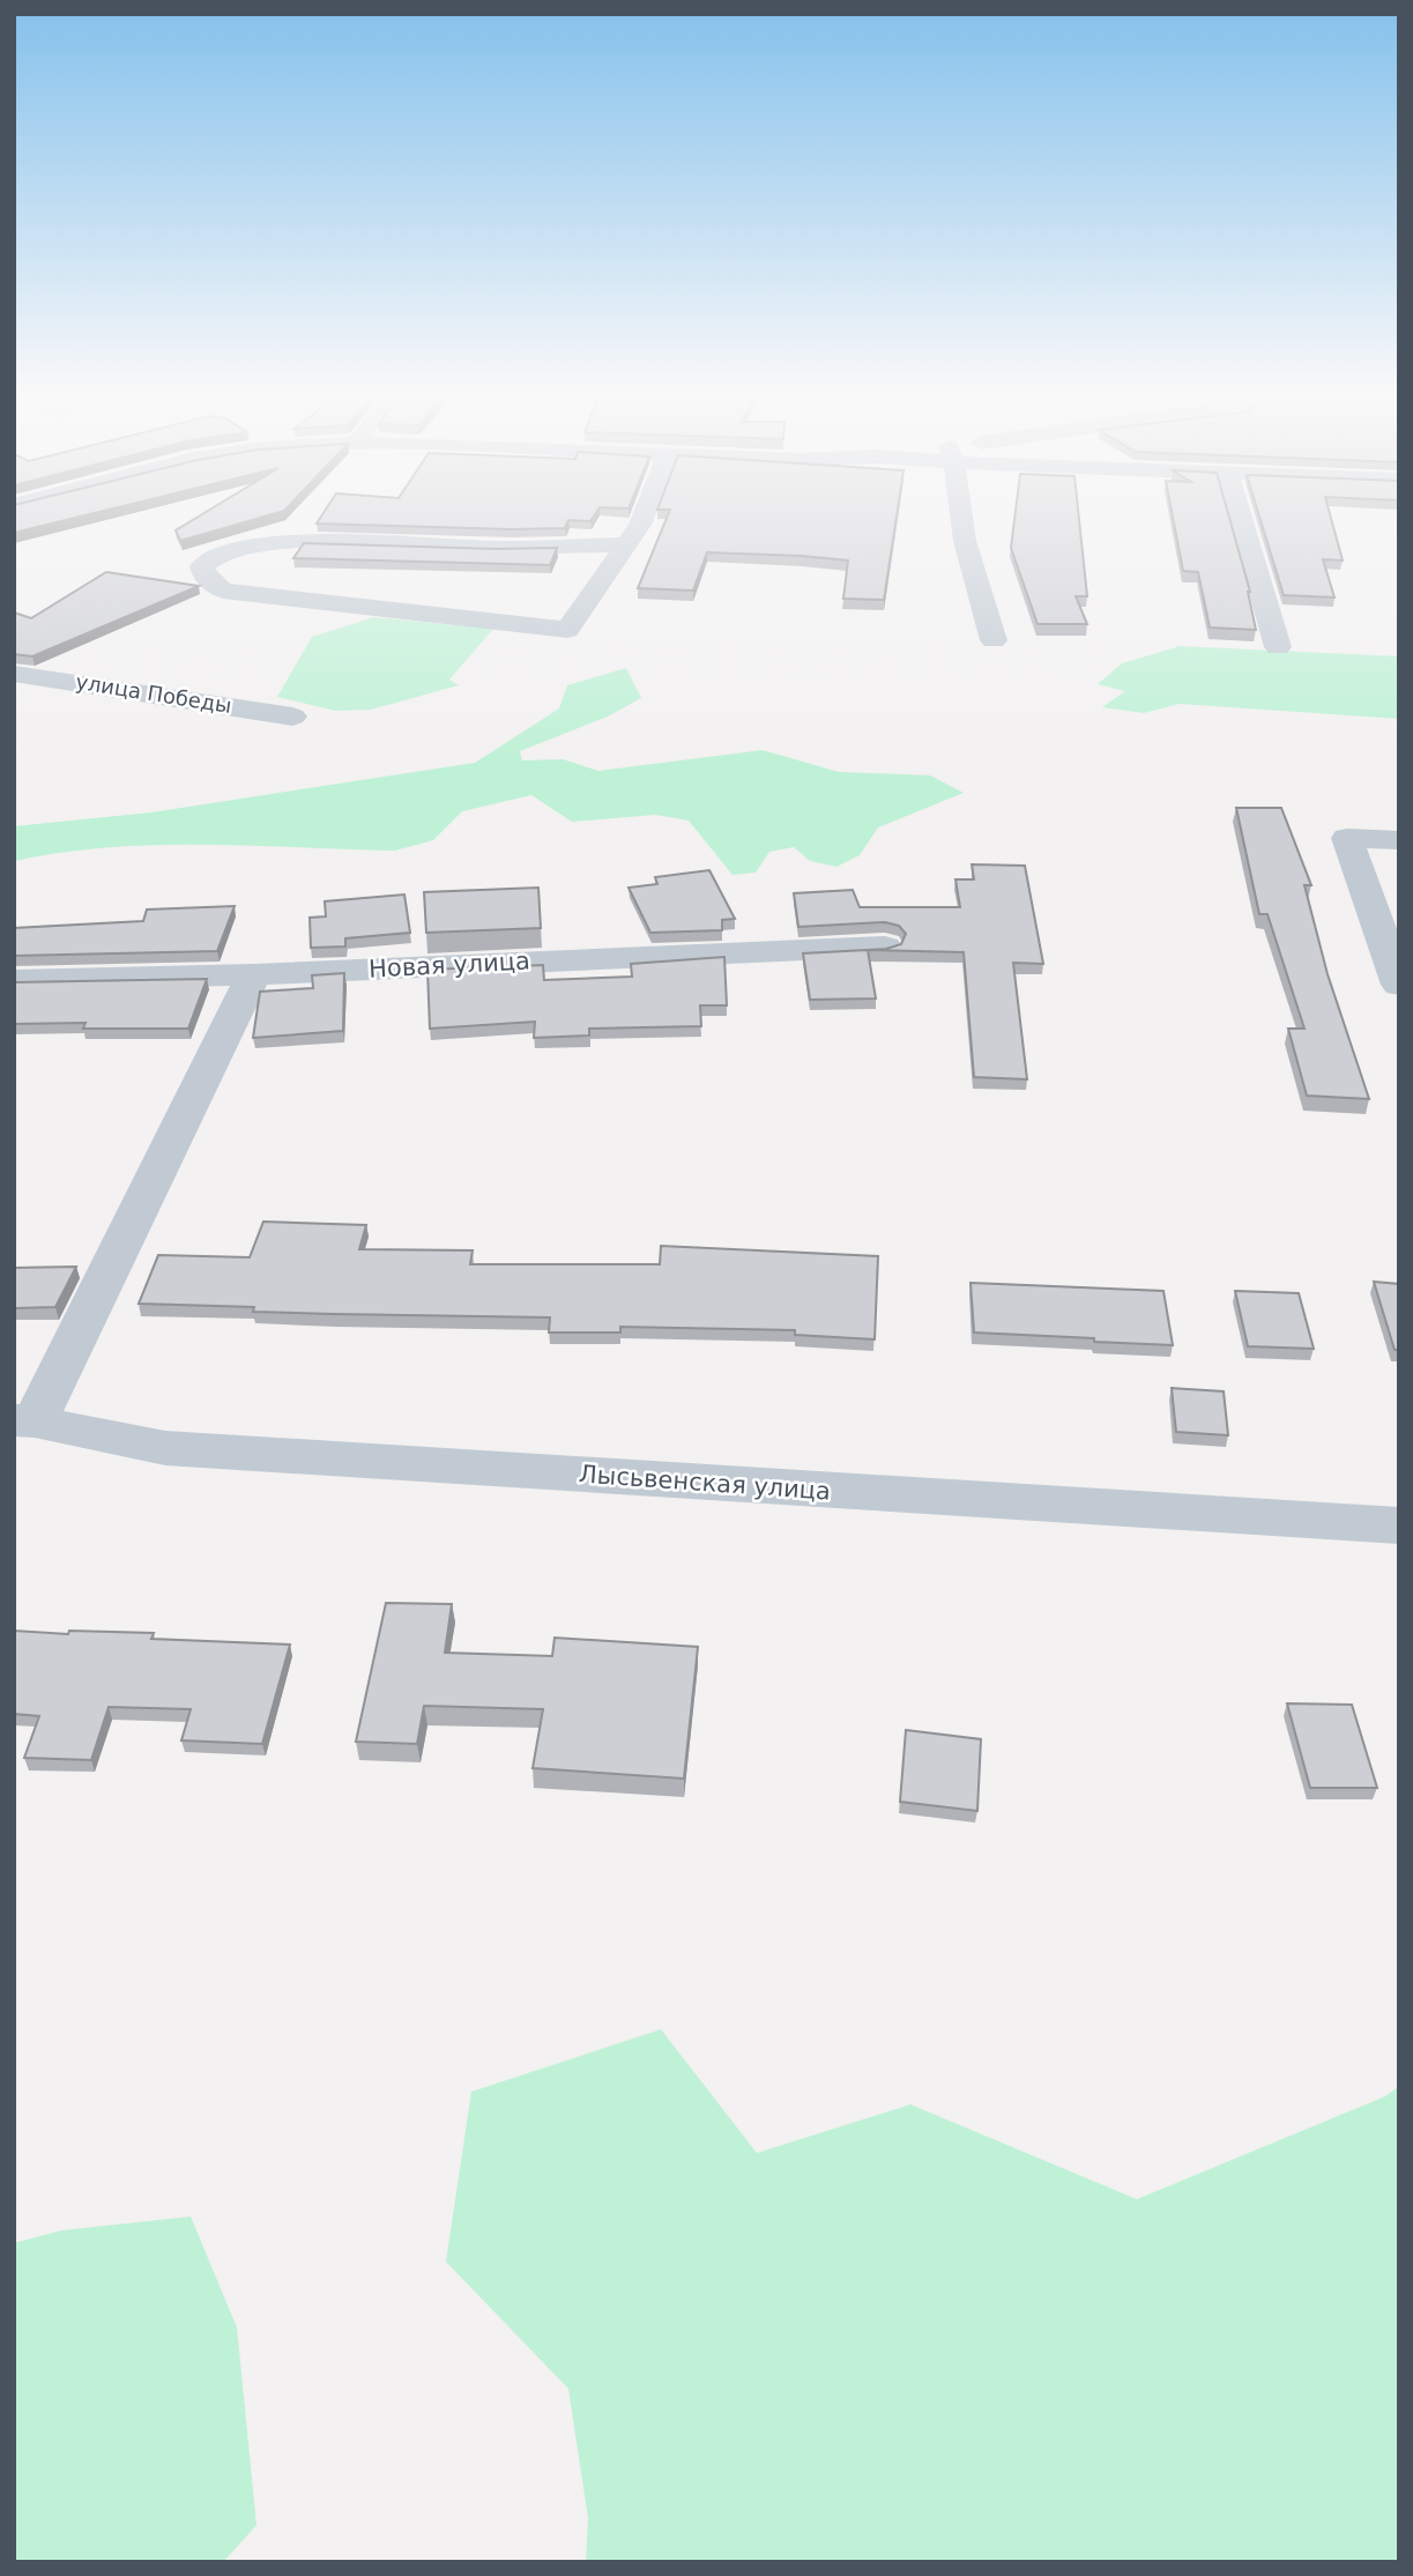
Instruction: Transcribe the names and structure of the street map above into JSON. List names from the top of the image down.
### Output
{
  "streets": {
    "street": ["улица Победы", "Новая улица", "Лысьвенская улица"]
  }
}
